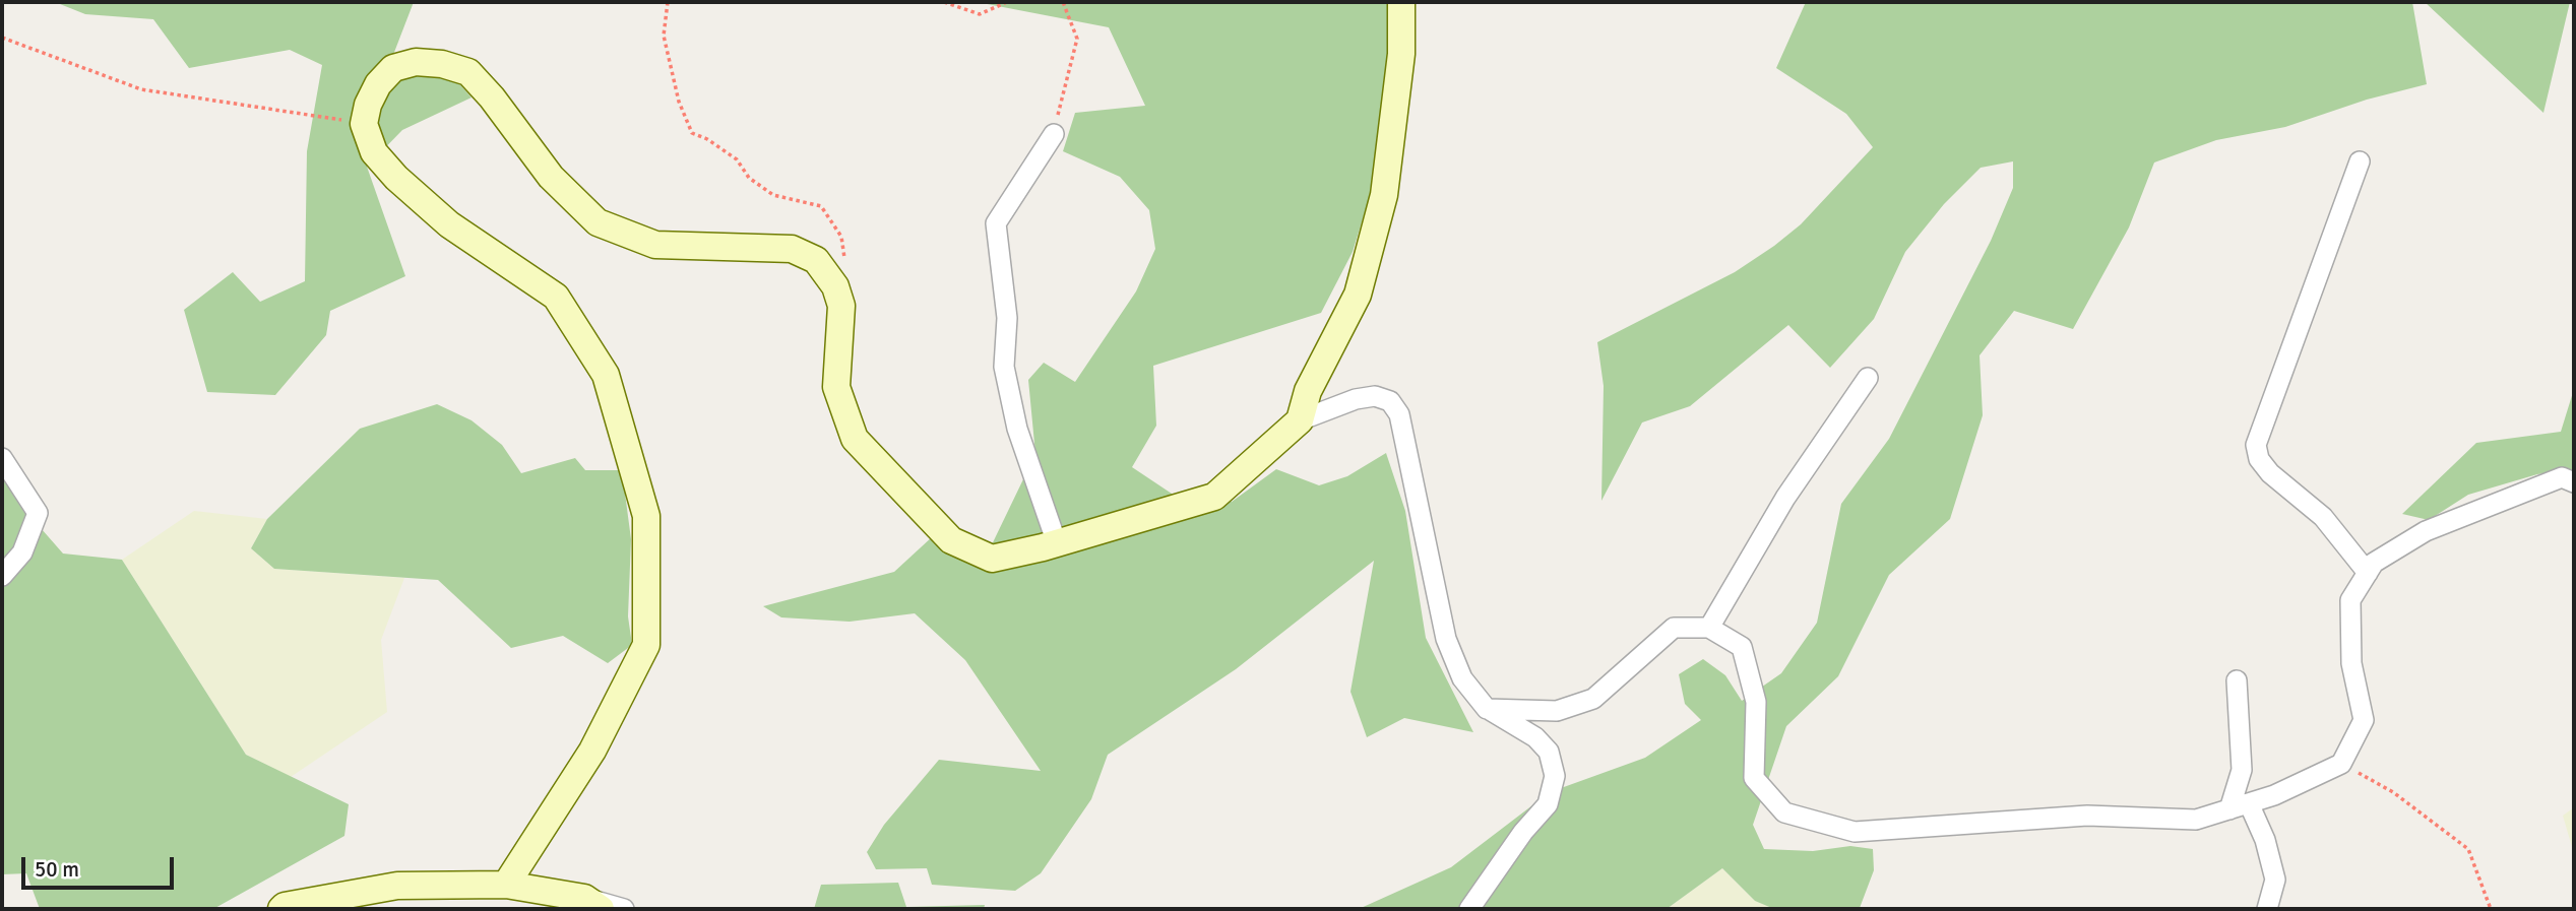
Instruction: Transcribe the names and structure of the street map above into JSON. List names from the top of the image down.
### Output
{
  "scale_bar": "50 m"
}
